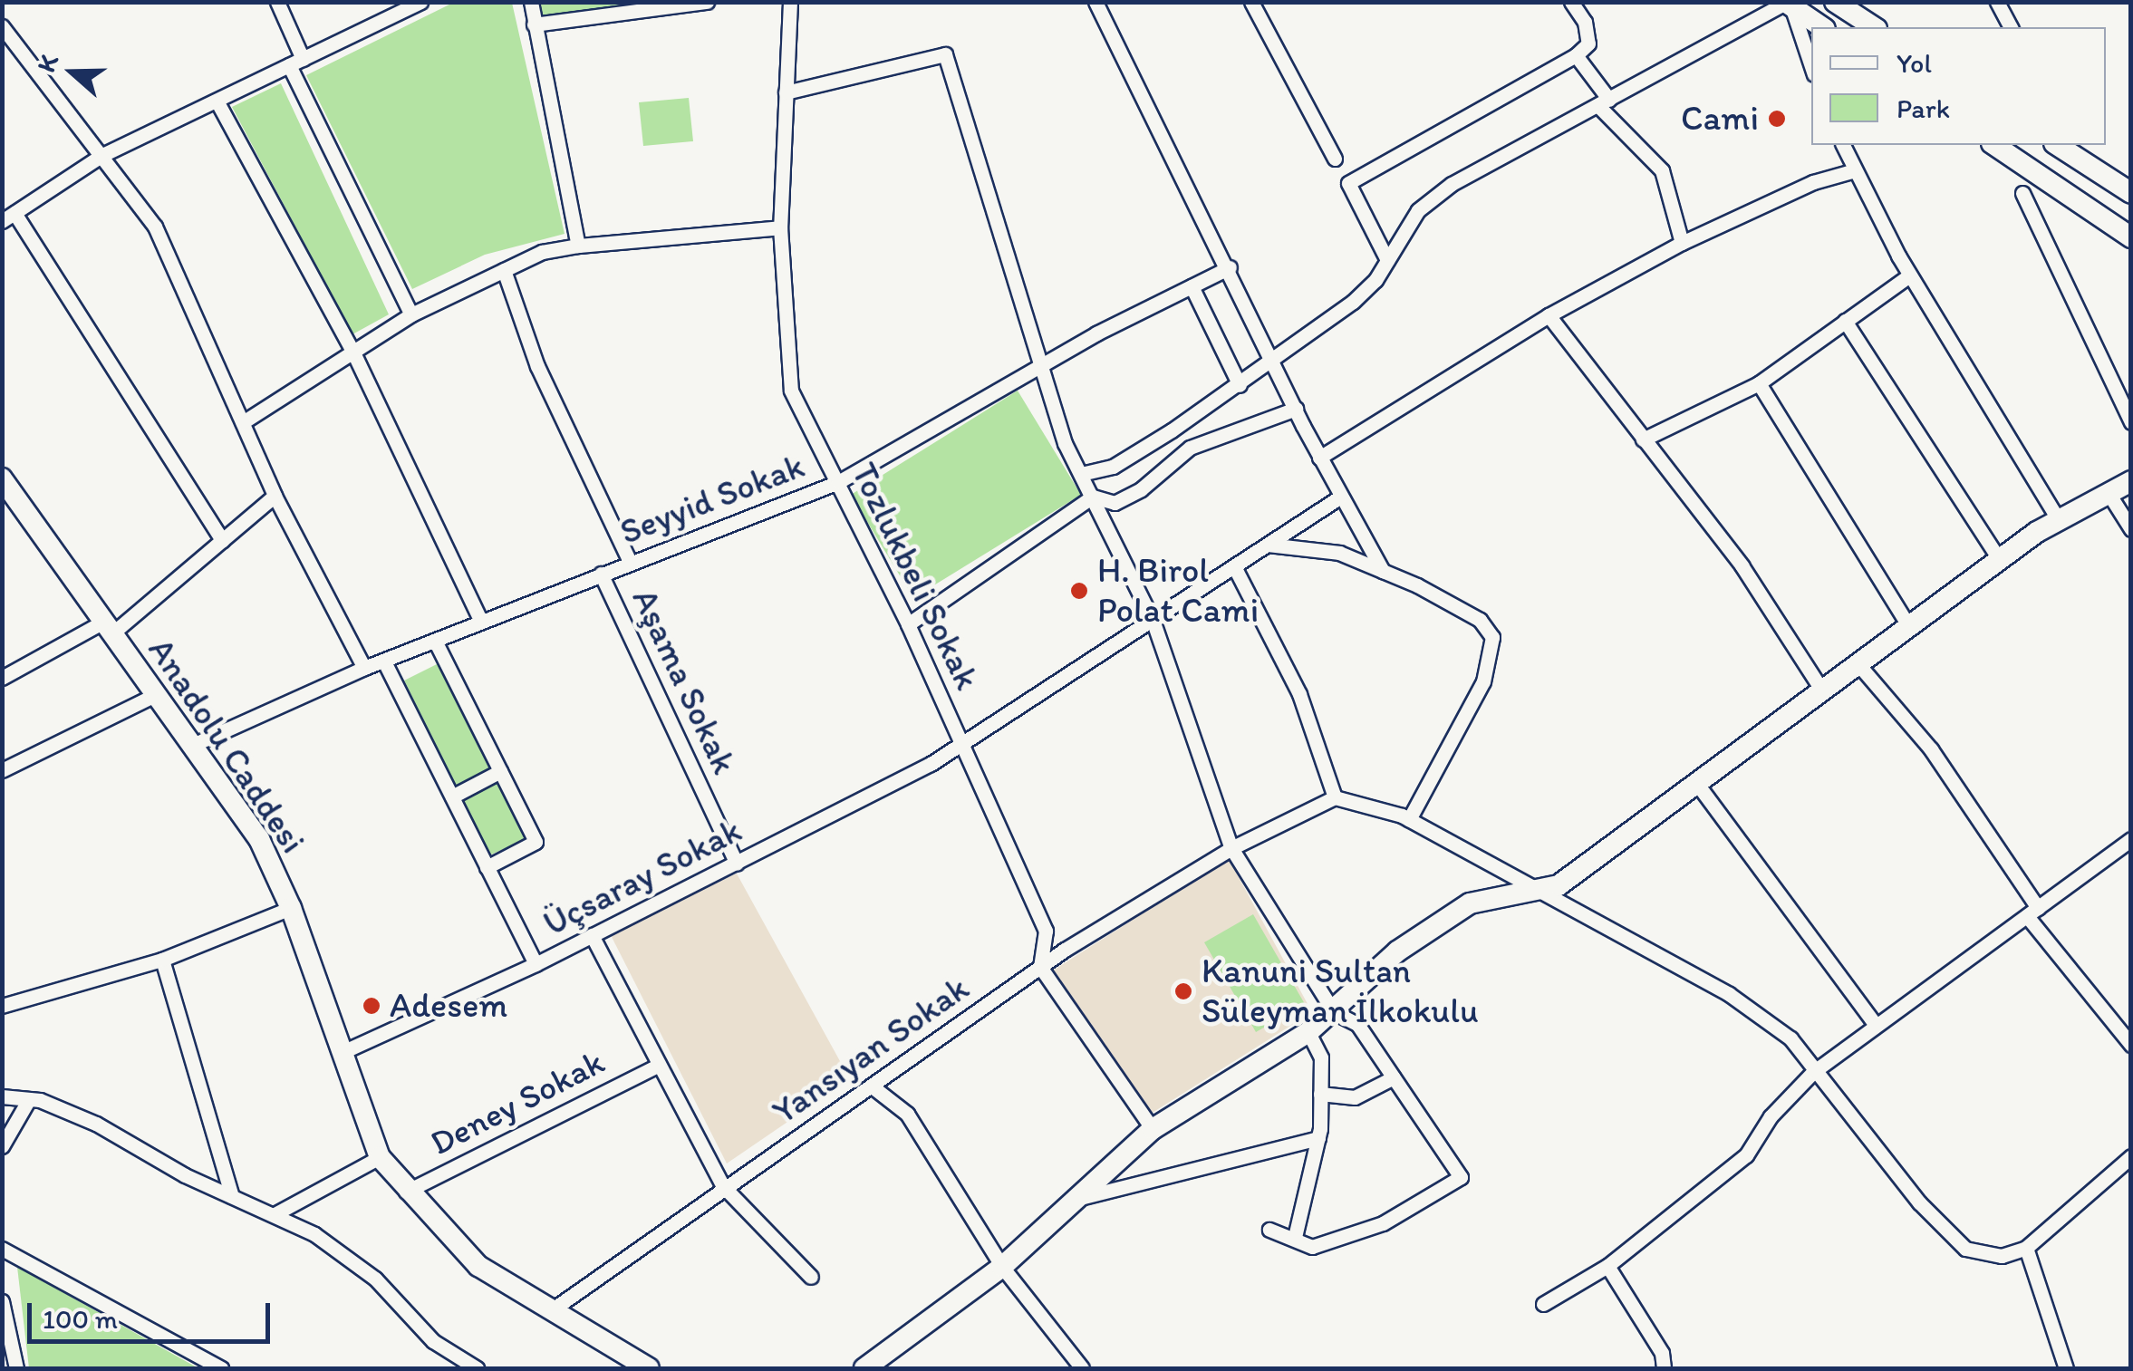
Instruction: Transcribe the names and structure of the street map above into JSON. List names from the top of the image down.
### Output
{
  "streets": {
    "street": [
      "Seyyid Sokak",
      "Tozlukbeli Sokak",
      "Aşama Sokak",
      "Anadolu Caddesi",
      "Üçsaray Sokak",
      "Yansıyan Sokak",
      "Deney Sokak"
    ]
  },
  "crossings": [
    ["Seyyid Sokak", "Tozlukbeli Sokak"],
    ["Seyyid Sokak", "Aşama Sokak"],
    ["Seyyid Sokak", "Anadolu Caddesi"],
    ["Tozlukbeli Sokak", "Üçsaray Sokak"],
    ["Tozlukbeli Sokak", "Yansıyan Sokak"],
    ["Aşama Sokak", "Üçsaray Sokak"],
    ["Anadolu Caddesi", "Üçsaray Sokak"],
    ["Anadolu Caddesi", "Yansıyan Sokak"],
    ["Anadolu Caddesi", "Deney Sokak"]
  ],
  "places": [
    "Cami",
    "H. Birol Polat Cami",
    "Kanuni Sultan Süleyman İlkokulu",
    "Adesem"
  ],
  "legend": ["Yol", "Park"],
  "scale_bar": "100 m",
  "north": "left"
}
